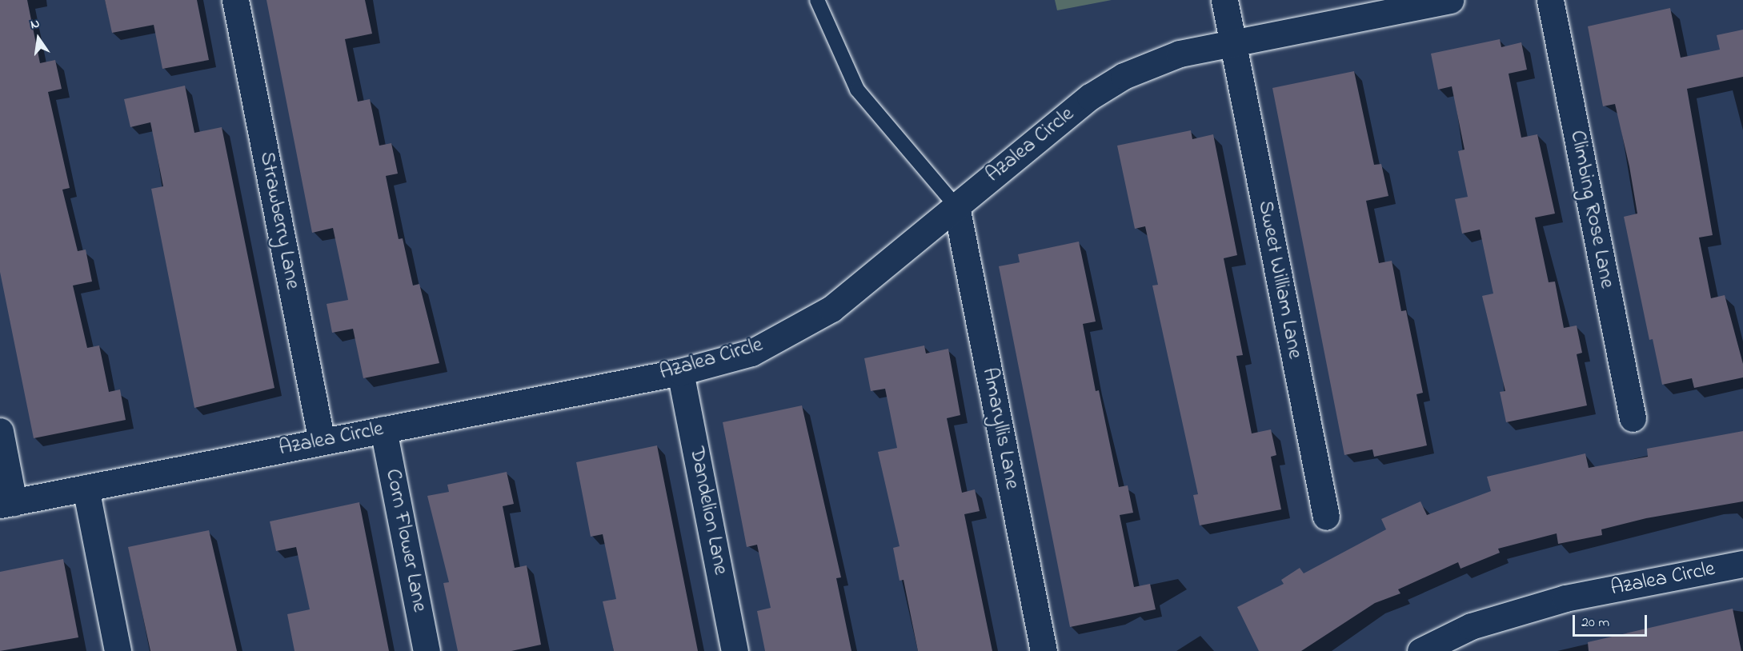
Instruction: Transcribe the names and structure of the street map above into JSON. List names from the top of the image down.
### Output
{
  "streets": {
    "street": [
      "Azalea Circle",
      "Climbing Rose Lane",
      "Strawberry Lane",
      "Sweet William Lane",
      "Amaryllis Lane",
      "Dandelion Lane",
      "Corn Flower Lane"
    ]
  },
  "crossings": [
    ["Azalea Circle", "Strawberry Lane"],
    ["Azalea Circle", "Sweet William Lane"],
    ["Azalea Circle", "Amaryllis Lane"],
    ["Azalea Circle", "Dandelion Lane"],
    ["Azalea Circle", "Corn Flower Lane"]
  ],
  "scale_bar": "20 m",
  "north": "top"
}
